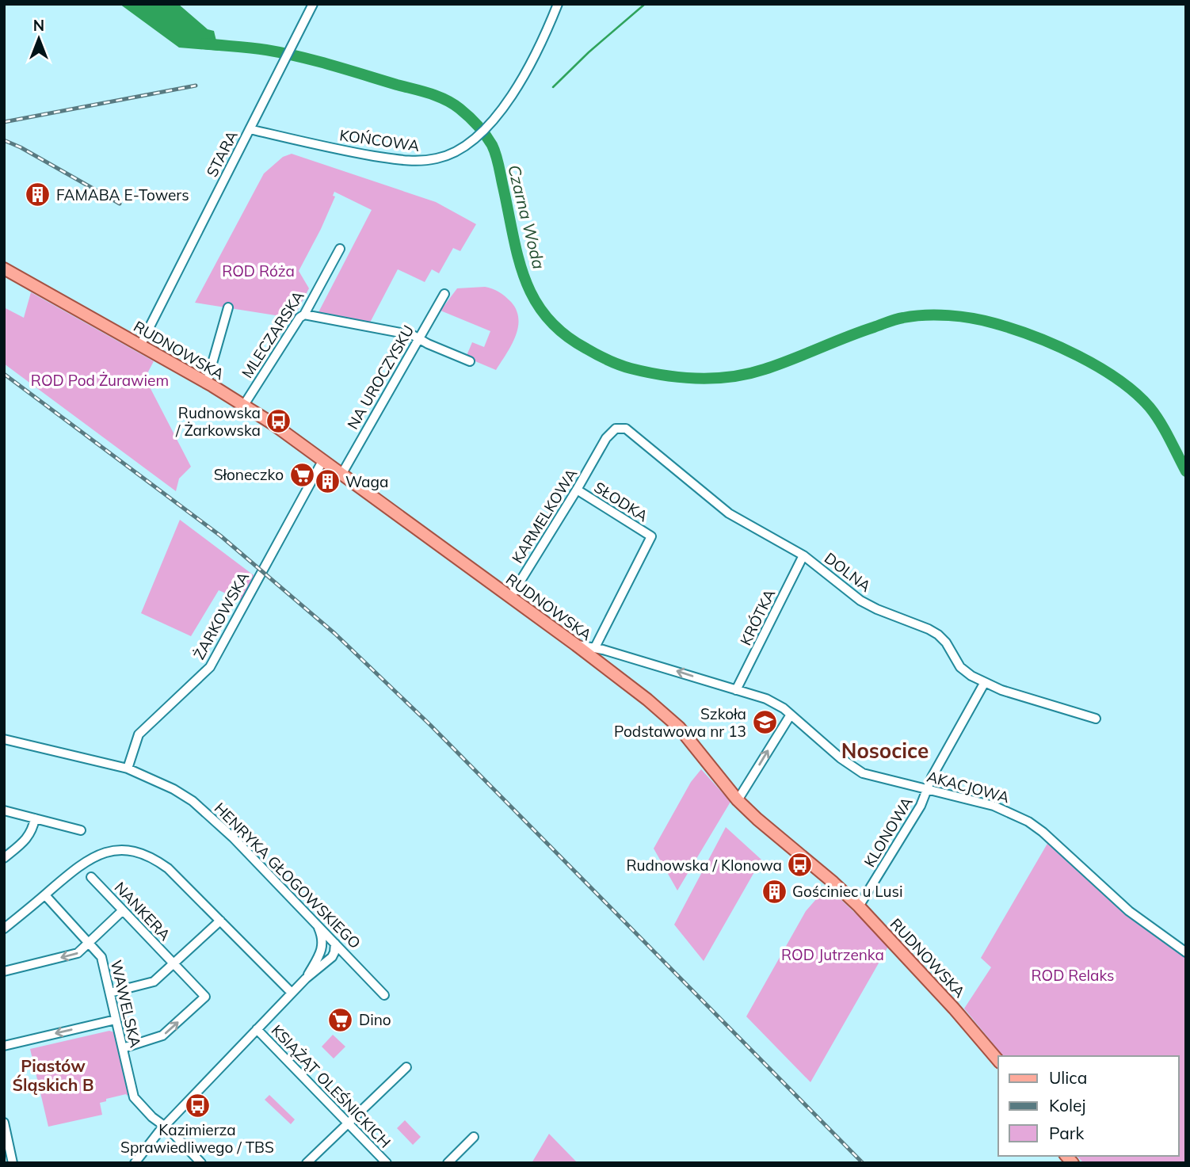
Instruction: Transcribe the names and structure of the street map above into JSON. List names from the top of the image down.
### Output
{
  "streets": {
    "main road": ["RUDNOWSKA"],
    "street": [
      "KOŃCOWA",
      "STARA",
      "MLECZARSKA",
      "NA UROCZYSKU",
      "SŁODKA",
      "KARMELKOWA",
      "DOLNA",
      "ŻARKOWSKA",
      "KRÓTKA",
      "AKACJOWA",
      "KLONOWA",
      "HENRYKA GŁOGOWSKIEGO",
      "NANKERA",
      "WAWELSKA",
      "KSIĄŻĄT OLEŚNICKICH"
    ]
  },
  "crossings": [
    ["KOŃCOWA", "STARA"],
    ["STARA", "RUDNOWSKA"],
    ["MLECZARSKA", "RUDNOWSKA"],
    ["RUDNOWSKA", "NA UROCZYSKU"],
    ["RUDNOWSKA", "KARMELKOWA"],
    ["RUDNOWSKA", "ŻARKOWSKA"],
    ["RUDNOWSKA", "AKACJOWA"],
    ["RUDNOWSKA", "KLONOWA"],
    ["SŁODKA", "KARMELKOWA"],
    ["SŁODKA", "AKACJOWA"],
    ["KARMELKOWA", "DOLNA"],
    ["DOLNA", "KRÓTKA"],
    ["DOLNA", "KLONOWA"],
    ["ŻARKOWSKA", "HENRYKA GŁOGOWSKIEGO"],
    ["KRÓTKA", "AKACJOWA"],
    ["AKACJOWA", "KLONOWA"],
    ["NANKERA", "WAWELSKA"]
  ],
  "districts": ["Nosocice", "Piastów Śląskich B"],
  "water": ["Czarna Woda"],
  "parks": [
    "ROD Róża",
    "ROD Pod Żurawiem",
    "ROD Jutrzenka",
    "ROD Relaks"
  ],
  "places": {
    "building": ["FAMABA E-Towers", "Waga", "Gościniec u Lusi"],
    "bus stop": ["Rudnowska / Żarkowska", "Rudnowska / Klonowa", "Kazimierza Sprawiedliwego / TBS"],
    "supermarket": ["Słoneczko", "Dino"],
    "school or university": ["Szkoła Podstawowa nr 13"]
  },
  "legend": ["Ulica", "Kolej", "Park"],
  "north": "top"
}
